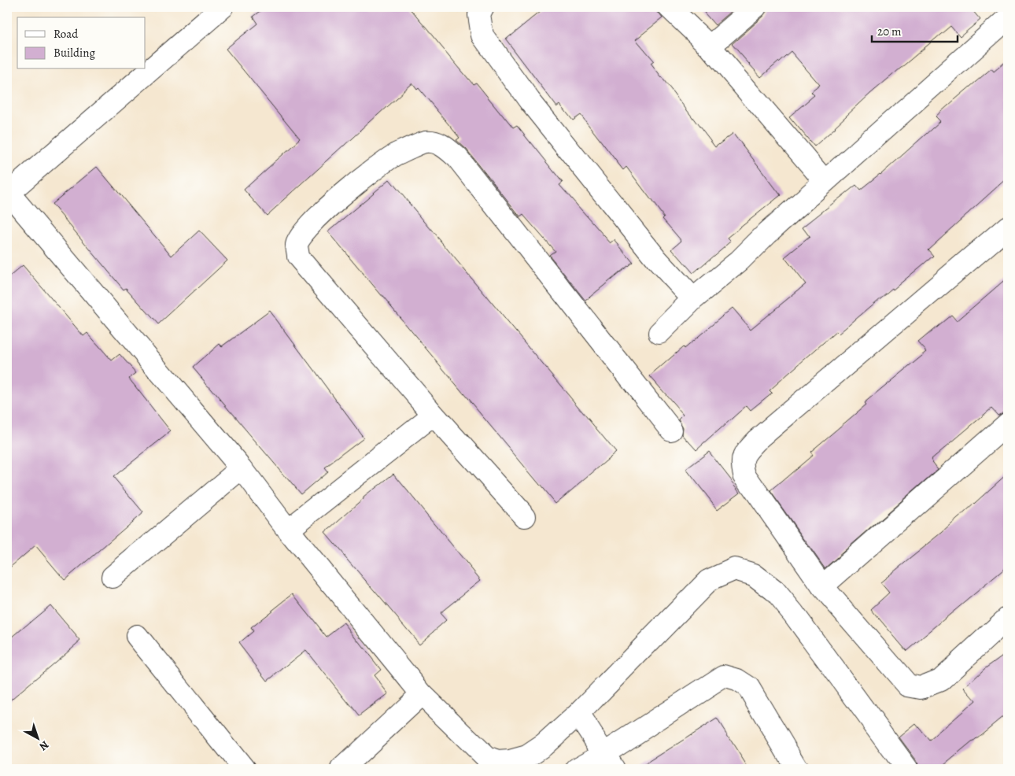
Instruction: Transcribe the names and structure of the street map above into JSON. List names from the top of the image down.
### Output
{
  "legend": ["Road", "Building"],
  "scale_bar": "20 m",
  "north": "bottom right"
}
